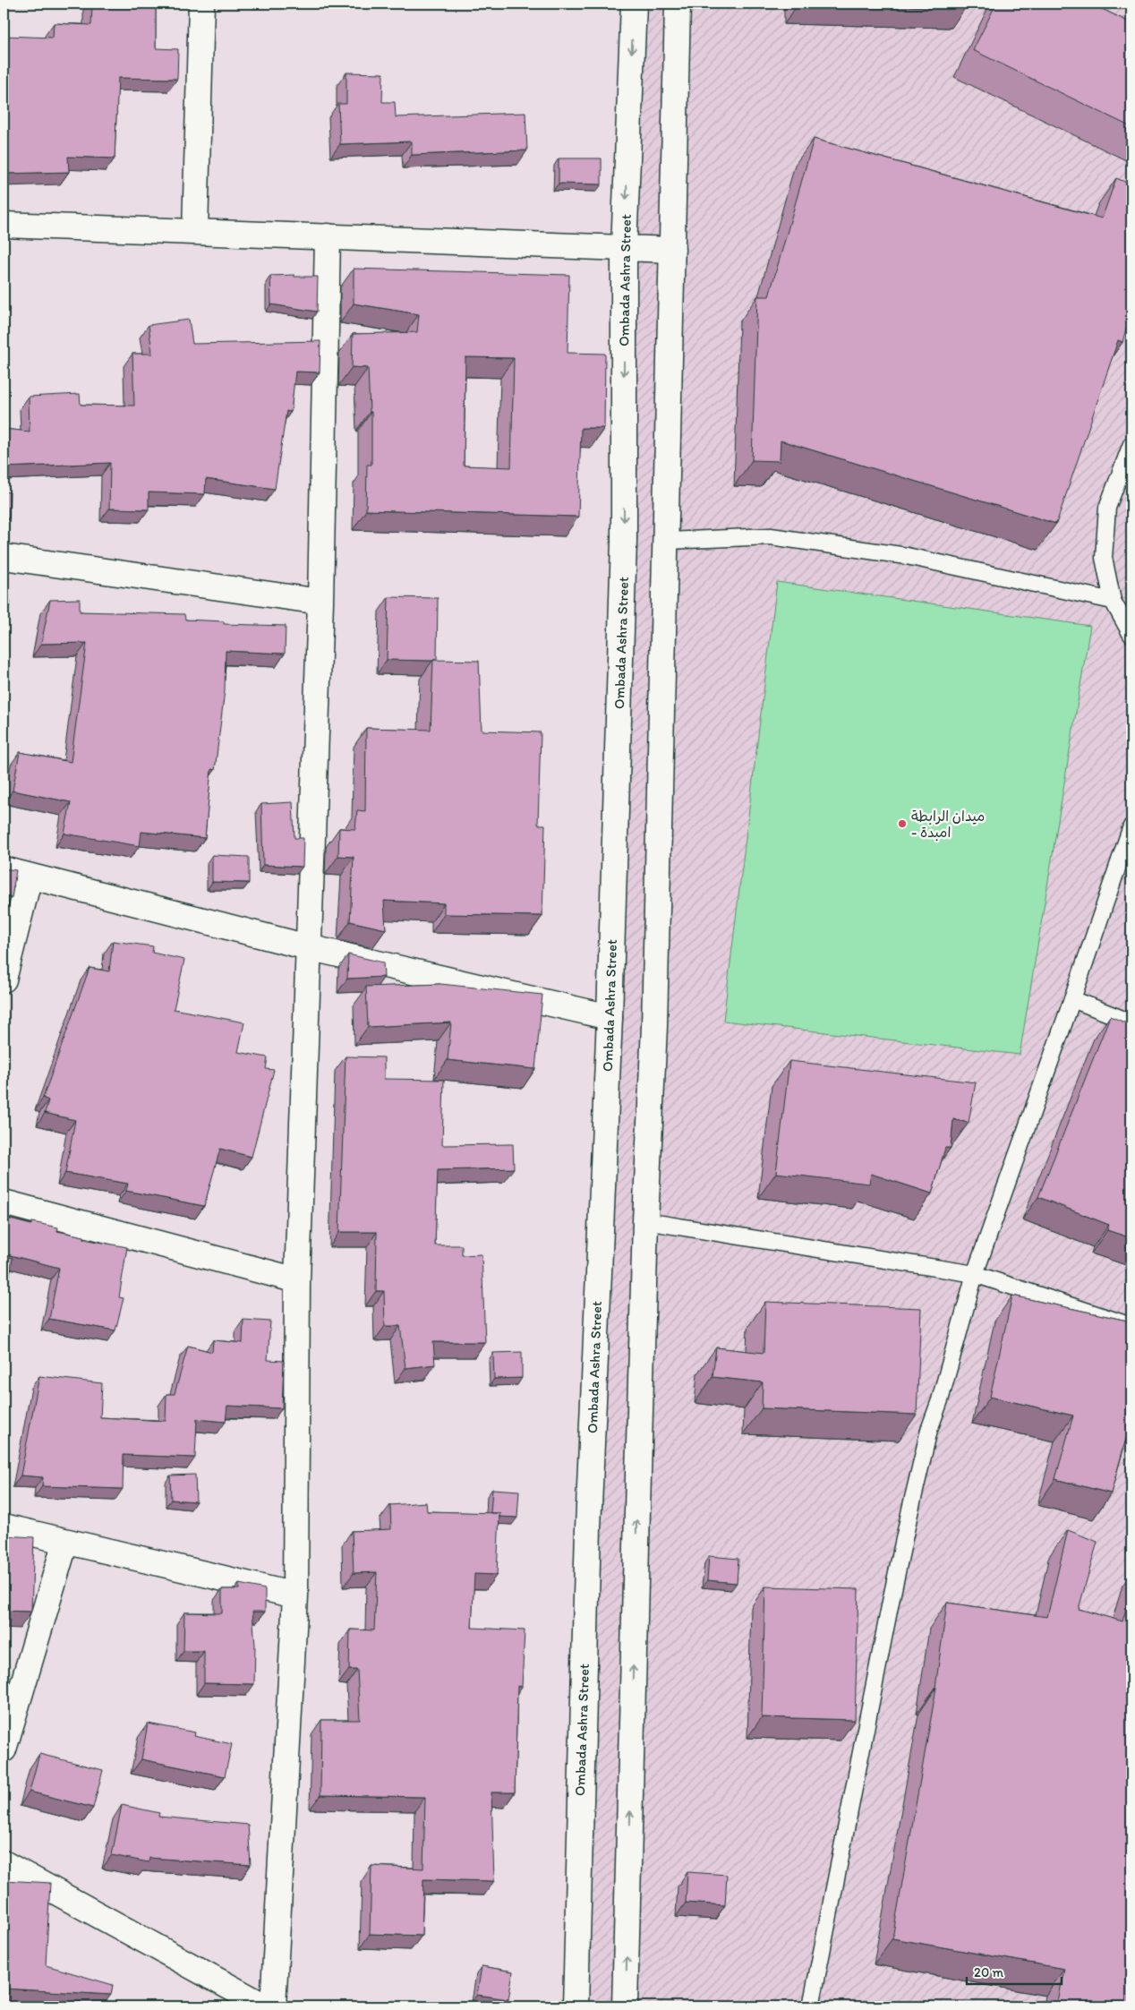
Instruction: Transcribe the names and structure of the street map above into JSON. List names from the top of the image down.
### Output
{
  "streets": {
    "street": ["Ombada Ashra Street"]
  },
  "places": ["ميدان الرابطة - امبدة"],
  "scale_bar": "20 m"
}
